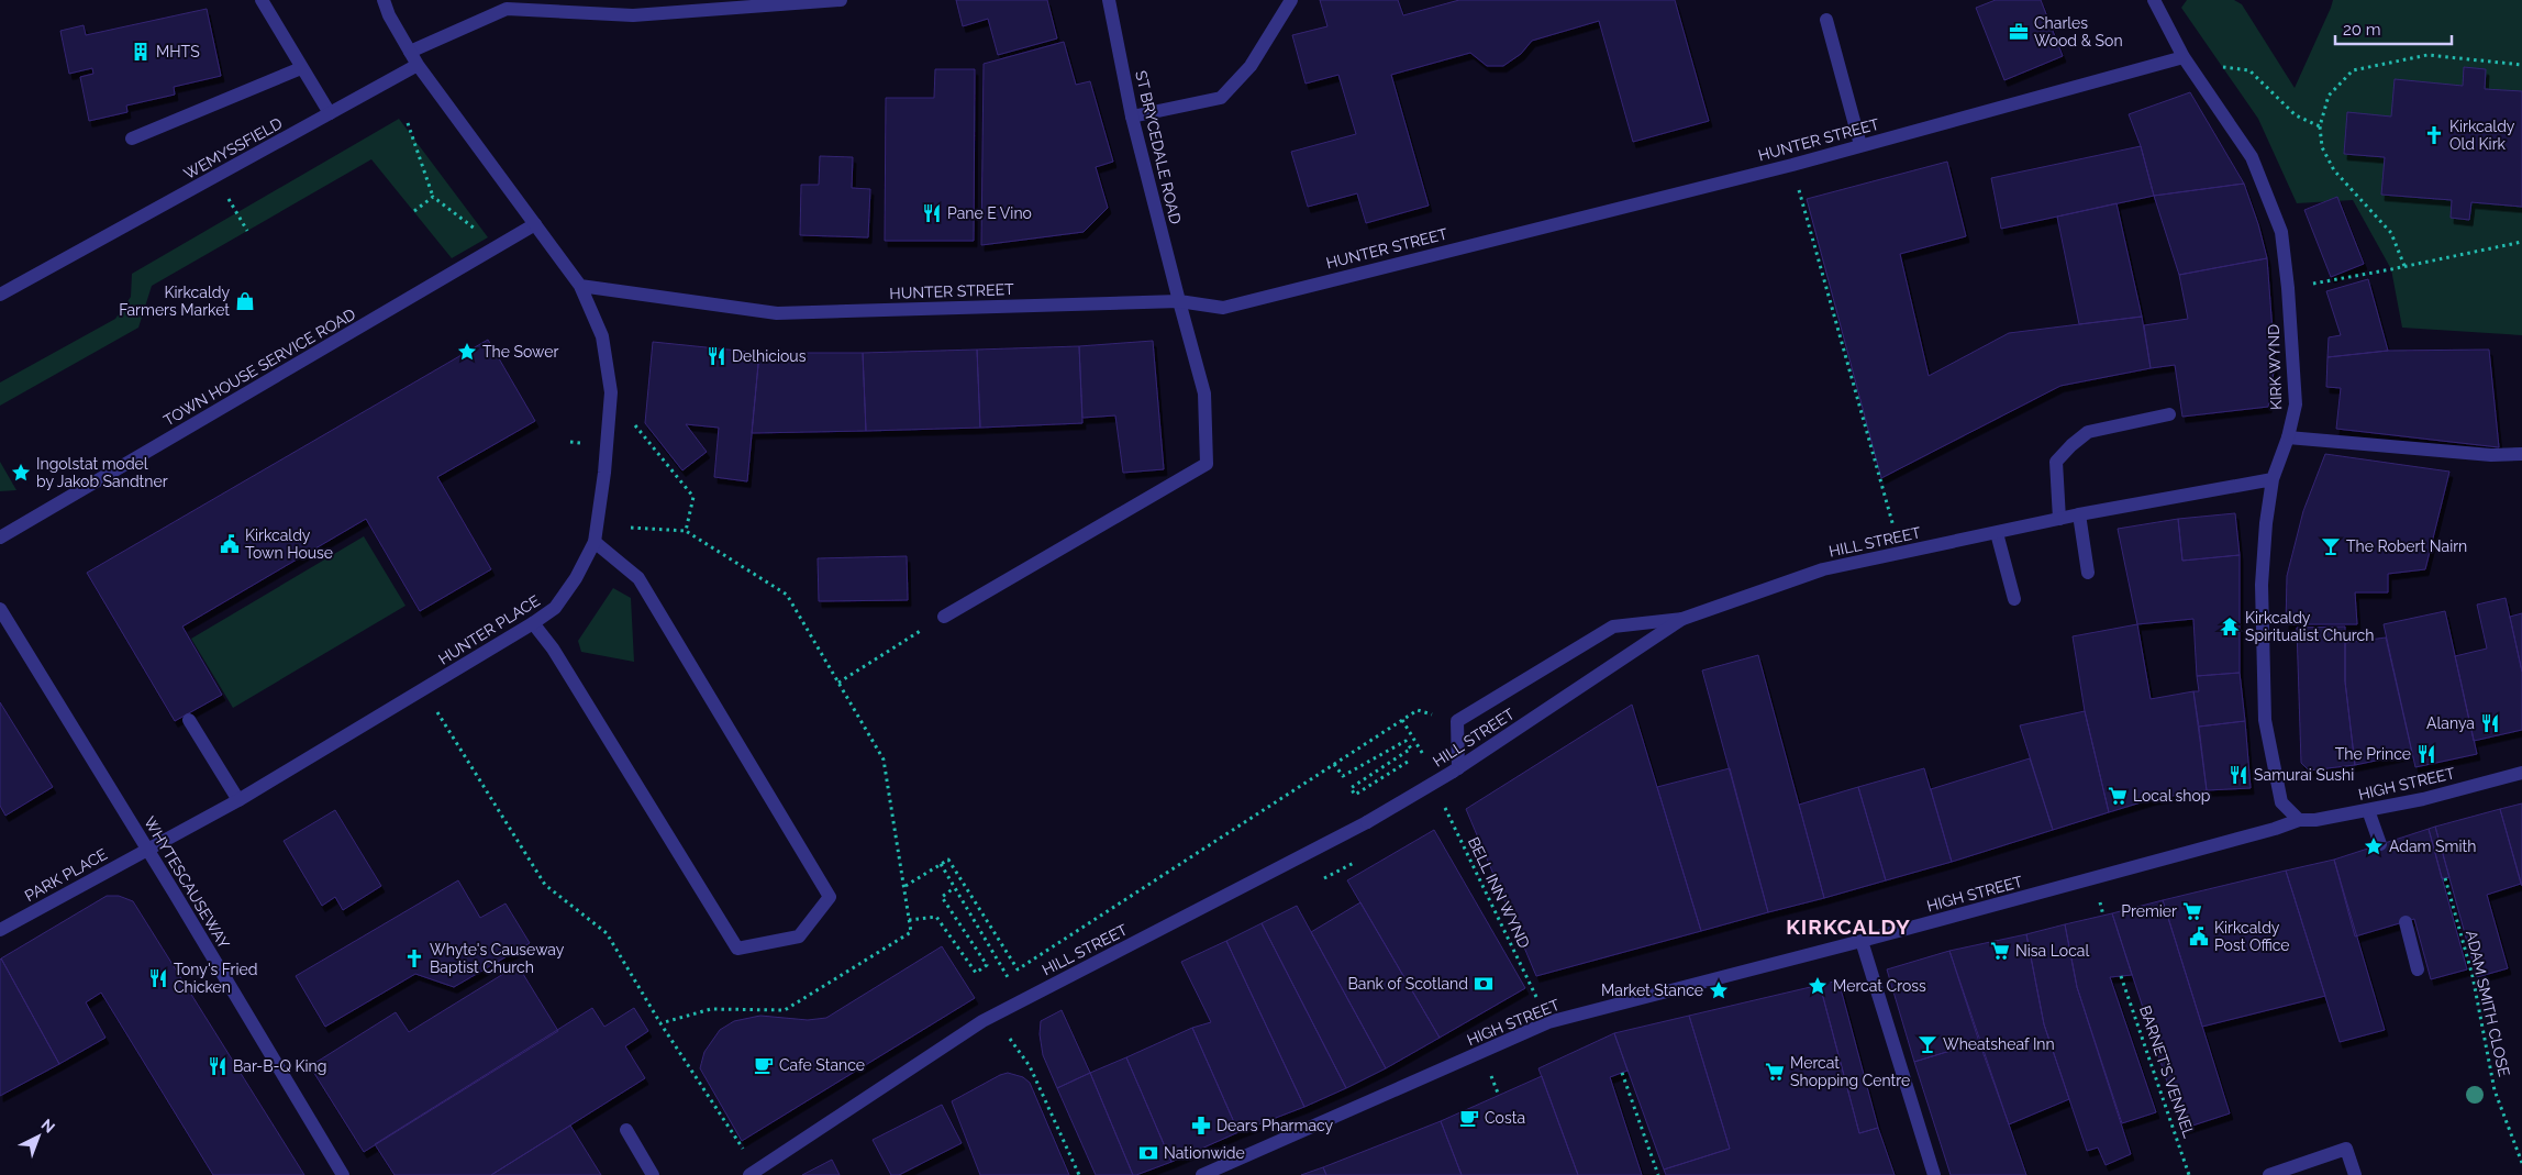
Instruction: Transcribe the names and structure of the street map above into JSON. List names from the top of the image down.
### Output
{
  "streets": {
    "street": [
      "HUNTER STREET",
      "ST BRYCEDALE ROAD",
      "WEMYSSFIELD",
      "TOWN HOUSE SERVICE ROAD",
      "KIRK WYND",
      "HILL STREET",
      "HUNTER PLACE",
      "HIGH STREET",
      "PARK PLACE",
      "WHYTESCAUSEWAY"
    ],
    "path": ["BELL INN WYND", "ADAM SMITH CLOSE", "BARNET'S VENNEL"]
  },
  "crossings": [
    ["HUNTER STREET", "ST BRYCEDALE ROAD"],
    ["HUNTER STREET", "KIRK WYND"],
    ["HUNTER STREET", "HUNTER PLACE"],
    ["WEMYSSFIELD", "HUNTER PLACE"],
    ["TOWN HOUSE SERVICE ROAD", "HUNTER PLACE"],
    ["KIRK WYND", "HILL STREET"],
    ["KIRK WYND", "HIGH STREET"],
    ["HUNTER PLACE", "PARK PLACE"],
    ["HUNTER PLACE", "WHYTESCAUSEWAY"],
    ["HIGH STREET", "BELL INN WYND"],
    ["PARK PLACE", "WHYTESCAUSEWAY"]
  ],
  "districts": ["KIRKCALDY"],
  "places": {
    "office": ["Charles Wood & Son"],
    "building": ["MHTS"],
    "church": ["Kirkcaldy Old Kirk", "Whyte's Causeway Baptist Church"],
    "restaurant": [
      "Pane E Vino",
      "Delhicious",
      "Alanya",
      "The Prince",
      "Samurai Sushi",
      "Tony's Fried Chicken",
      "Bar-B-Q King"
    ],
    "shop": ["Kirkcaldy Farmers Market"],
    "place": [
      "The Sower",
      "Ingolstat model by Jakob Sandtner",
      "Adam Smith",
      "Mercat Cross",
      "Market Stance"
    ],
    "public building": ["Kirkcaldy Town House", "Kirkcaldy Post Office"],
    "bar": ["The Robert Nairn", "Wheatsheaf Inn"],
    "temple": ["Kirkcaldy Spiritualist Church"],
    "supermarket": [
      "Local shop",
      "Premier",
      "Nisa Local",
      "Mercat Shopping Centre"
    ],
    "bank": ["Bank of Scotland", "Nationwide"],
    "cafe": ["Cafe Stance", "Costa"],
    "pharmacy": ["Dears Pharmacy"]
  },
  "scale_bar": "20 m",
  "north": "top right"
}
